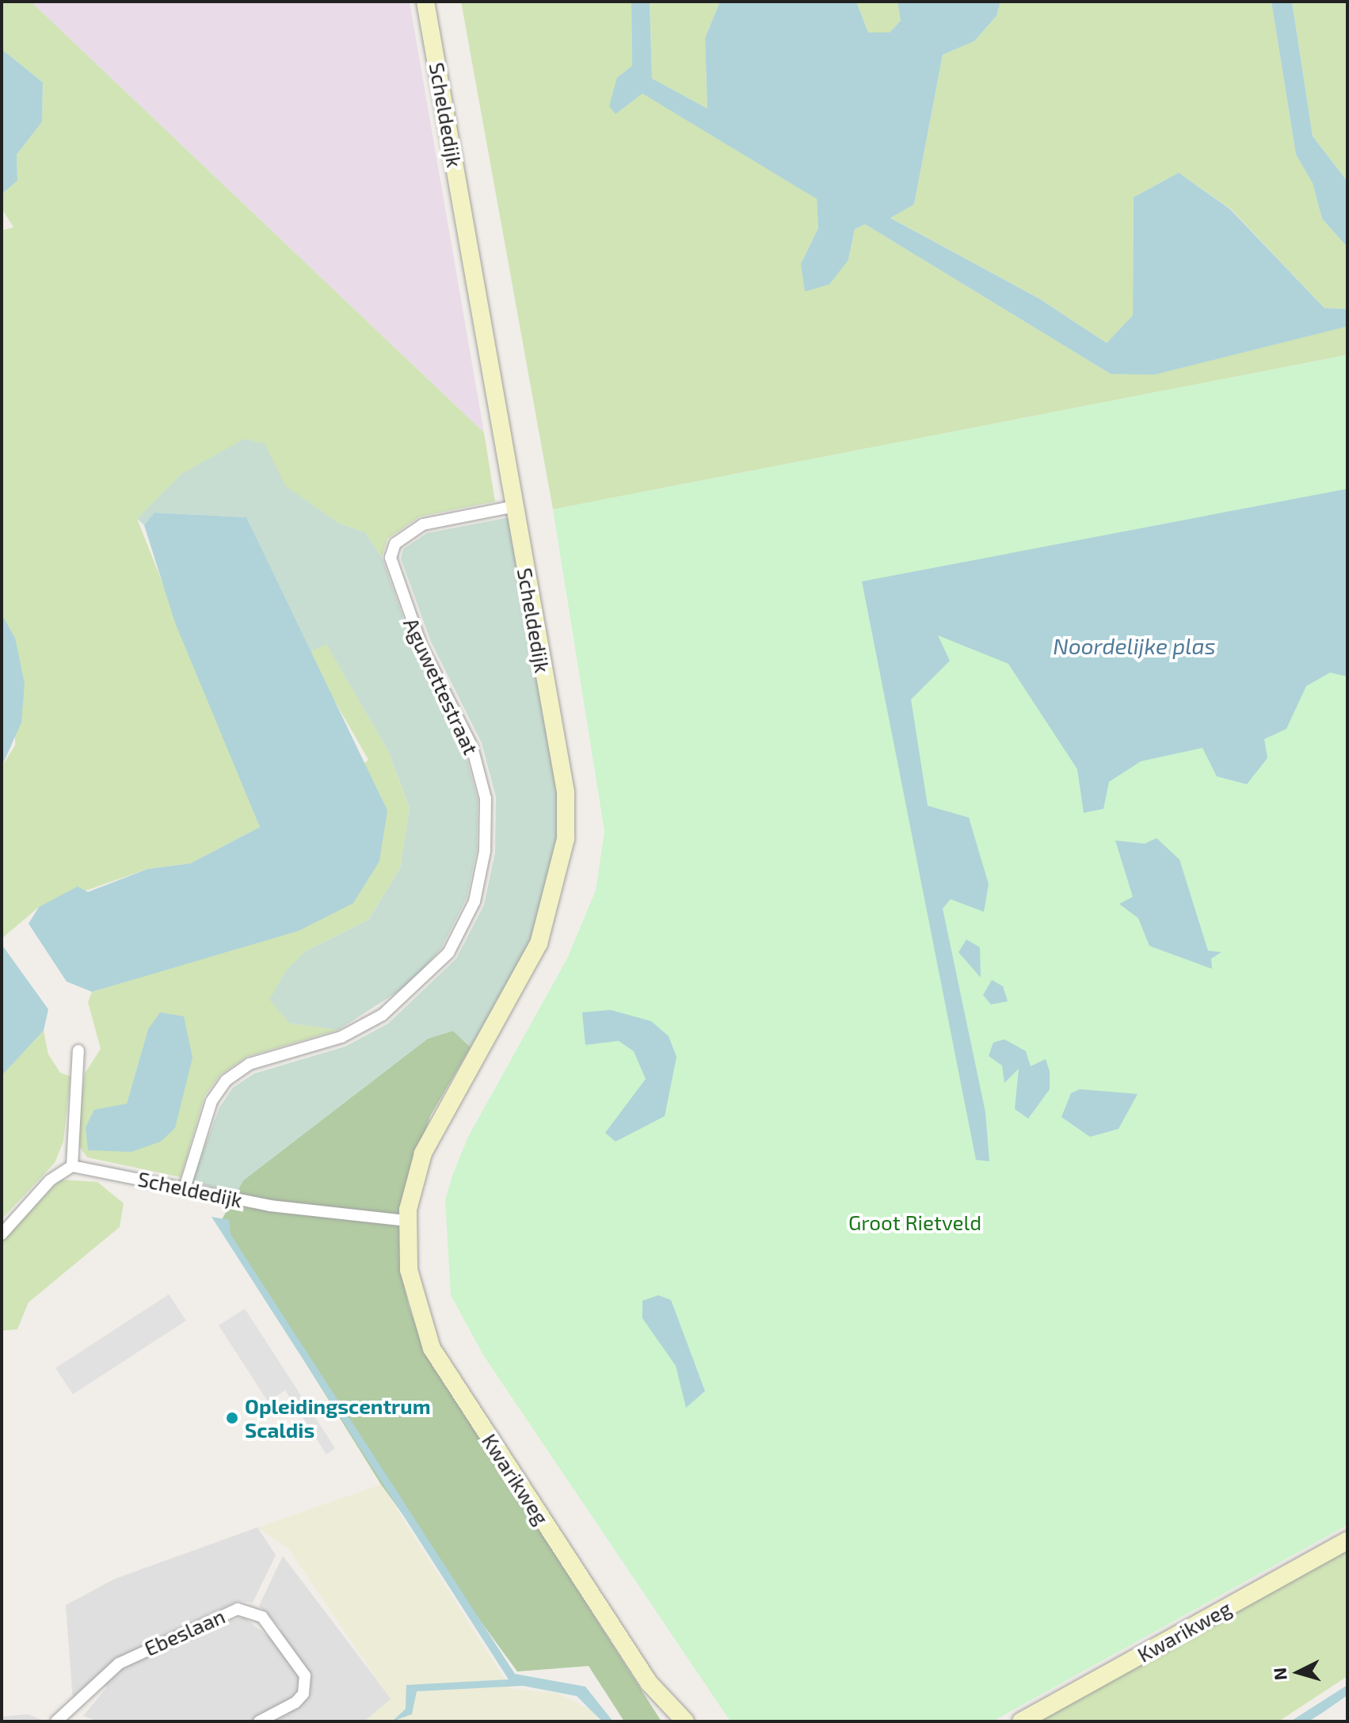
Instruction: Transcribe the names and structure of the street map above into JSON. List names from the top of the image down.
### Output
{
  "streets": {
    "street": [
      "Scheldedijk",
      "Aguwettestraat",
      "Kwarikweg",
      "Ebeslaan"
    ]
  },
  "crossings": [
    ["Scheldedijk", "Aguwettestraat"],
    ["Scheldedijk", "Kwarikweg"]
  ],
  "water": ["Noordelijke plas"],
  "parks": ["Groot Rietveld"],
  "places": ["Opleidingscentrum Scaldis"],
  "north": "left"
}
